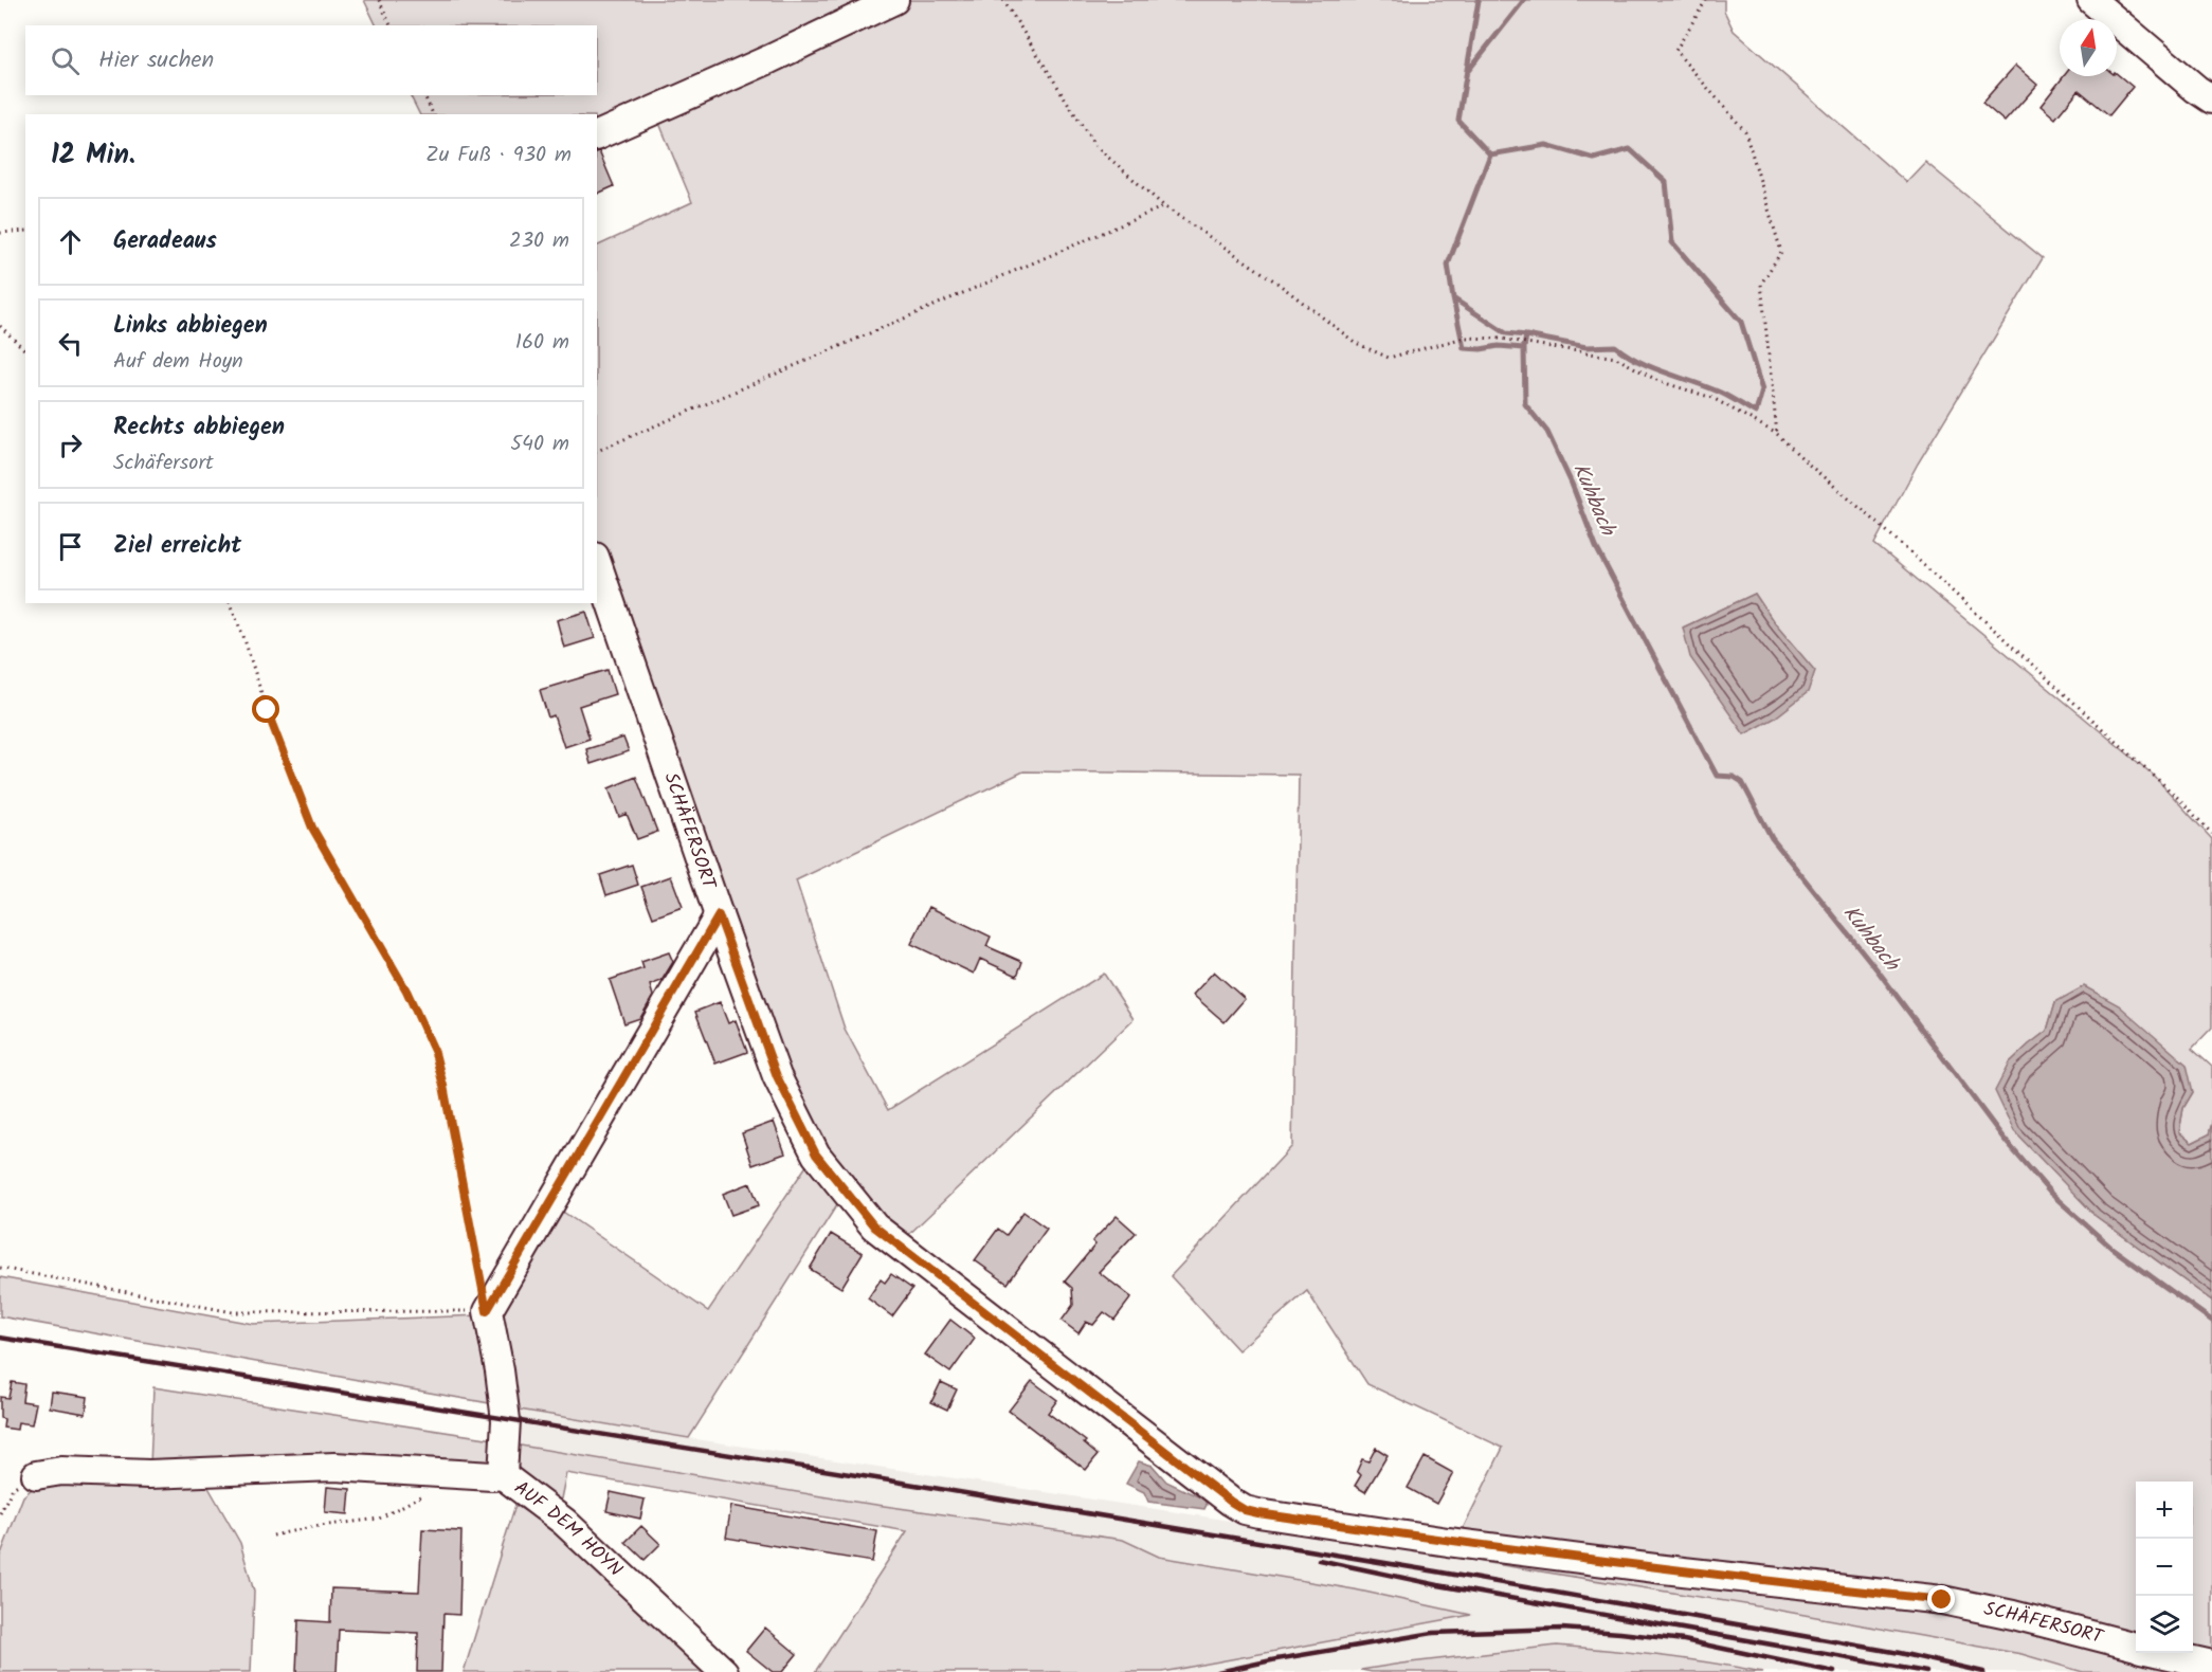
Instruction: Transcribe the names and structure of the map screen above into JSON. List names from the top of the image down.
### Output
{
  "streets": {
    "street": ["SCHÄFERSORT", "AUF DEM HOYN"]
  },
  "water": ["Kuhbach"],
  "north": "top",
  "page": {
    "search": "Hier suchen",
    "heading": ["12 Min.", "Zu Fuß · 930 m"],
    "list": [
      ["Geradeaus", "230 m"],
      ["Links abbiegen", "Auf dem Hoyn", "160 m"],
      ["Rechts abbiegen", "Schäfersort", "540 m"],
      "Ziel erreicht"
    ],
    "map_buttons": ["+", "−"]
  }
}
